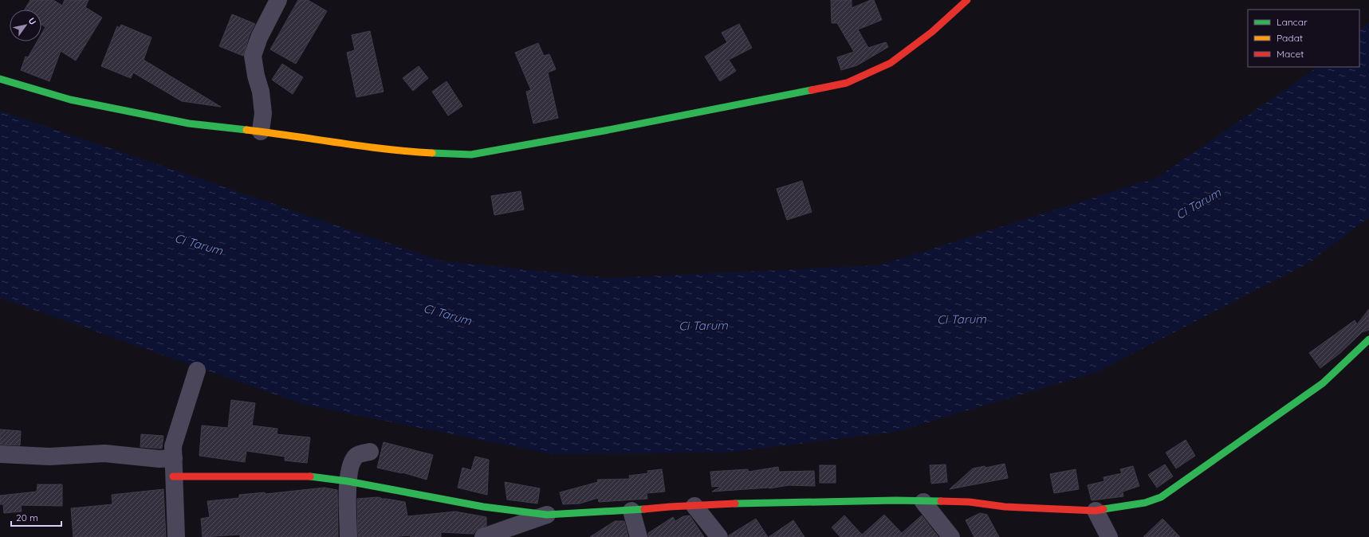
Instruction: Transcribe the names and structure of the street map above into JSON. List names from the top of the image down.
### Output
{
  "water": ["Ci Tarum"],
  "legend": ["Lancar", "Padat", "Macet"],
  "scale_bar": "20 m",
  "north": "top right"
}
